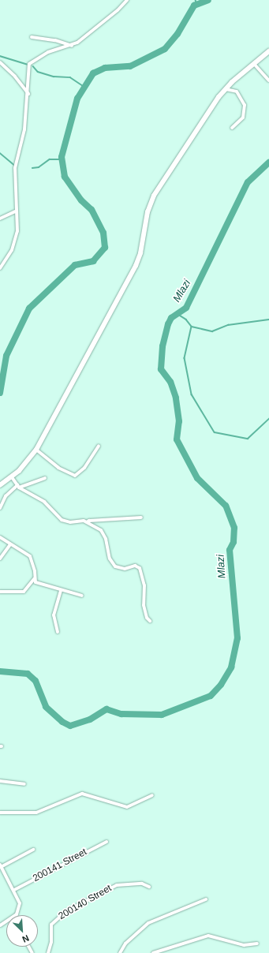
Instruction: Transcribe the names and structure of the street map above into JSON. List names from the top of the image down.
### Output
{
  "streets": {
    "street": ["200141 Street", "200140 Street"]
  },
  "water": ["Mlazi"],
  "north": "bottom right"
}
